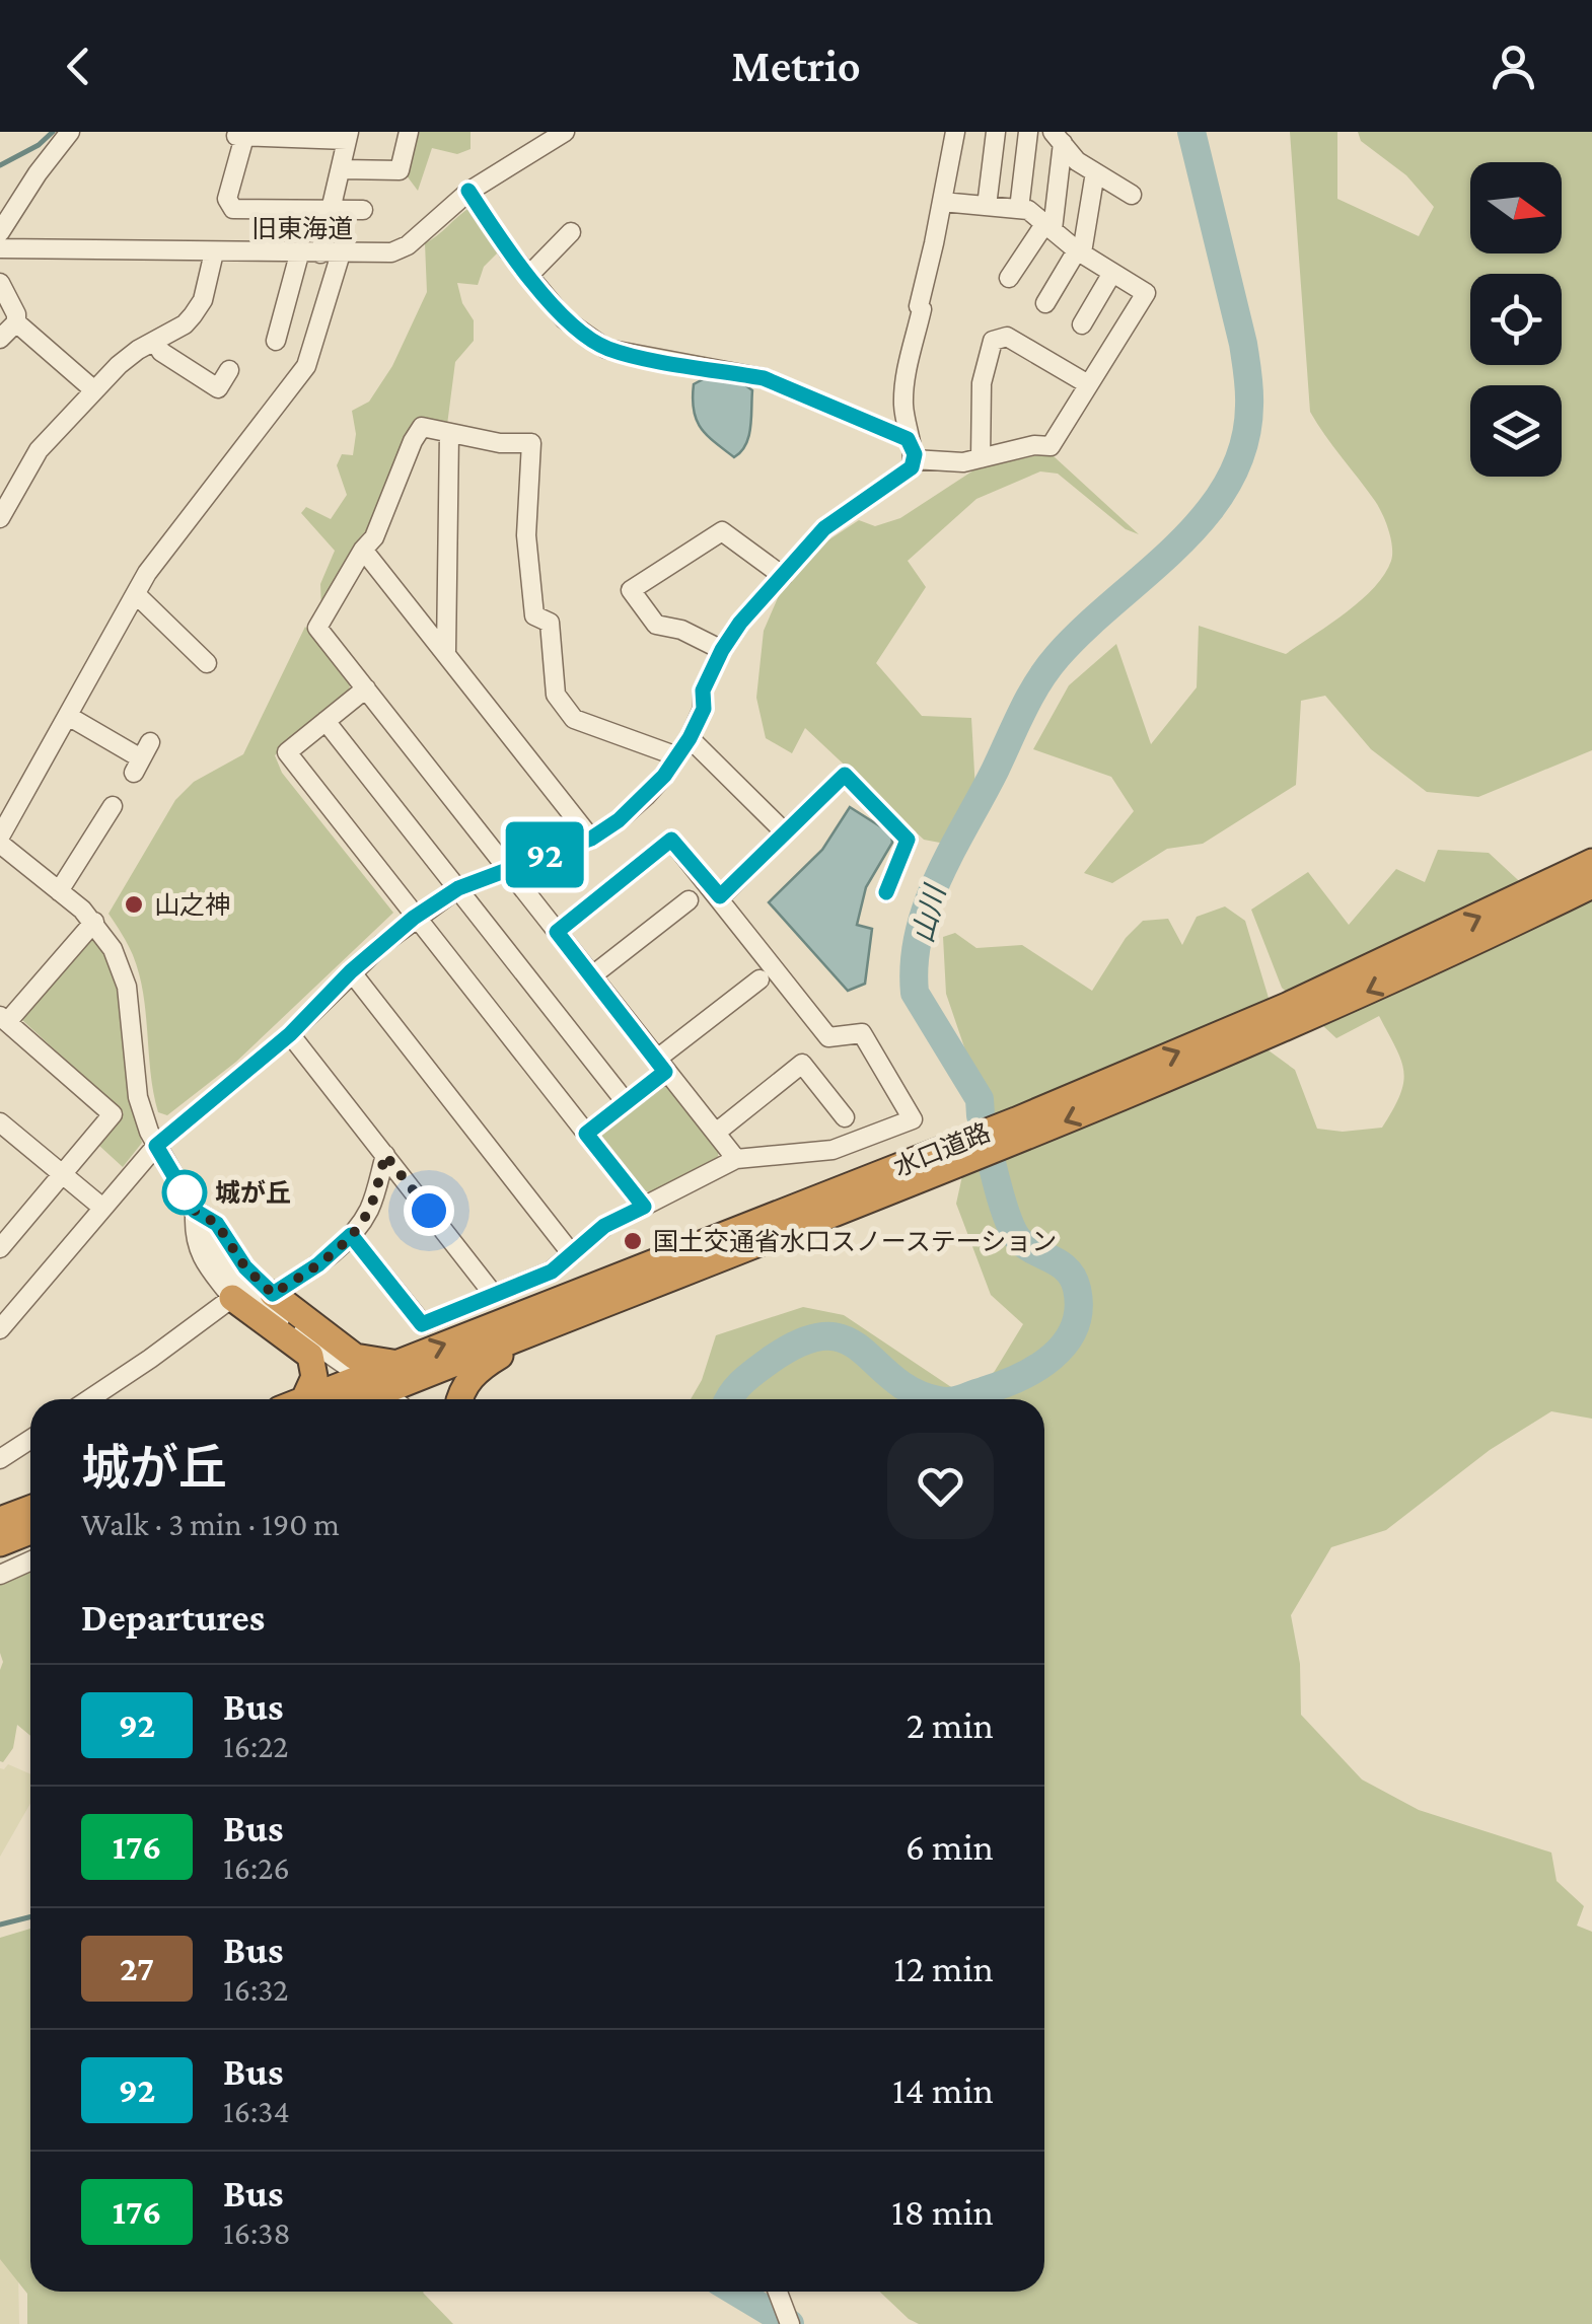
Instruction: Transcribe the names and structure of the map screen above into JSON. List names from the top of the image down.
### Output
{
  "streets": {
    "highway": ["水口道路"],
    "street": ["旧東海道"]
  },
  "water": ["山川"],
  "places": ["山之神", "城が丘", "国土交通省水口スノーステーション"],
  "lines": ["bus line 92"],
  "north": "right",
  "page": {
    "header": "Metrio",
    "on_map": "92",
    "heading": [
      ["城が丘", "Walk · 3 min · 190 m"],
      "Departures"
    ],
    "list": [
      {
        "mark": "92",
        "name": "Bus",
        "note": "16:22",
        "value": "2 min"
      },
      {
        "mark": "176",
        "name": "Bus",
        "note": "16:26",
        "value": "6 min"
      },
      {
        "mark": "27",
        "name": "Bus",
        "note": "16:32",
        "value": "12 min"
      },
      {
        "mark": "92",
        "name": "Bus",
        "note": "16:34",
        "value": "14 min"
      },
      {
        "mark": "176",
        "name": "Bus",
        "note": "16:38",
        "value": "18 min"
      }
    ]
  }
}
